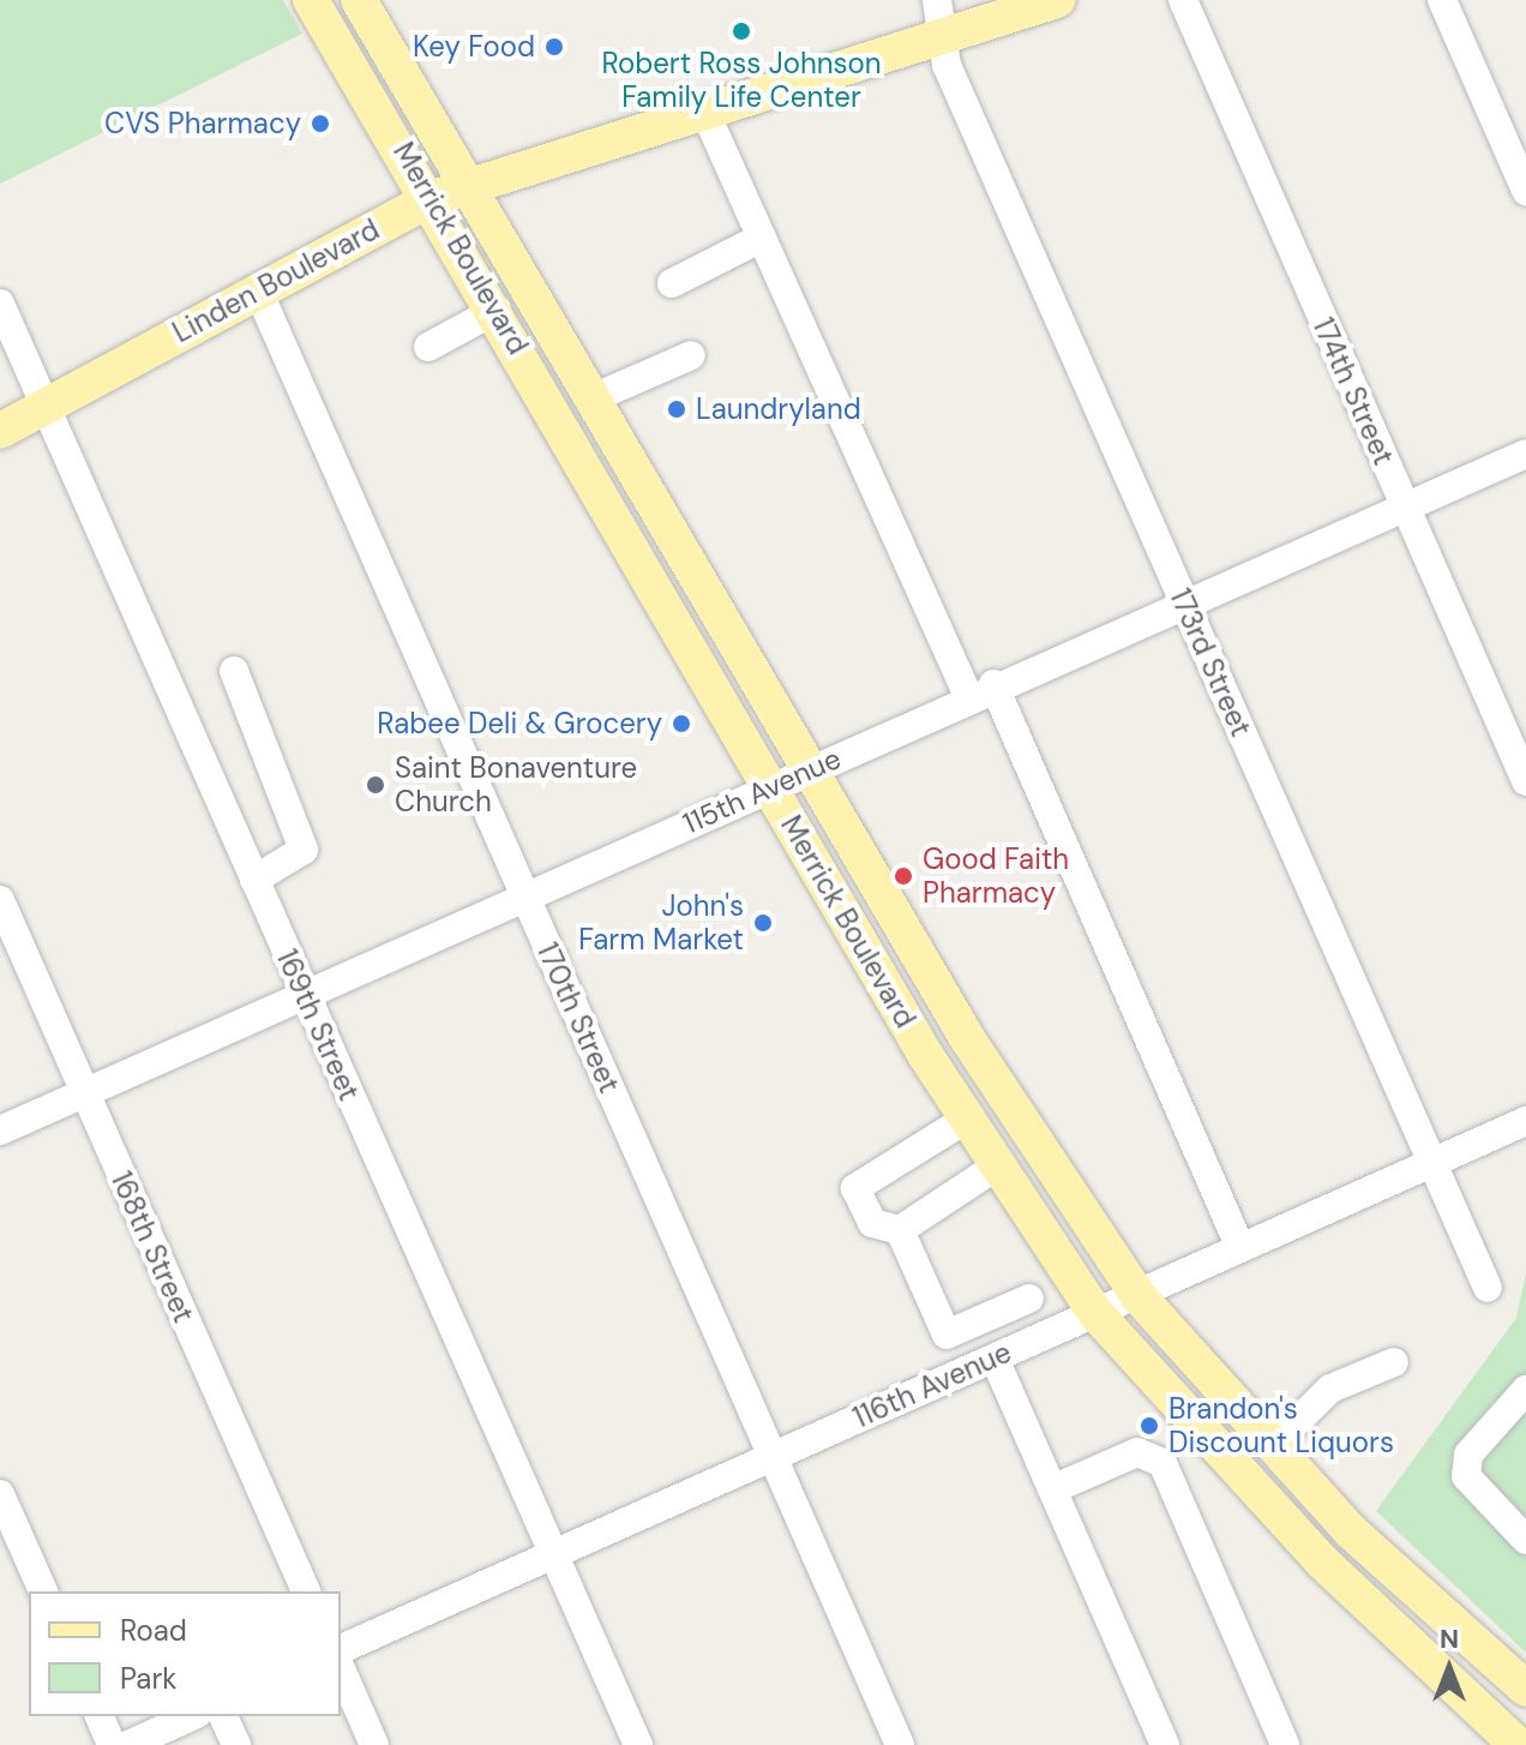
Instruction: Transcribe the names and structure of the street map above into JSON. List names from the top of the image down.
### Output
{
  "streets": {
    "main road": ["Merrick Boulevard", "Linden Boulevard"],
    "street": [
      "174th Street",
      "173rd Street",
      "115th Avenue",
      "170th Street",
      "169th Street",
      "168th Street",
      "116th Avenue"
    ]
  },
  "crossings": [
    ["Merrick Boulevard", "Linden Boulevard"],
    ["Merrick Boulevard", "115th Avenue"],
    ["Merrick Boulevard", "116th Avenue"],
    ["Linden Boulevard", "173rd Street"],
    ["Linden Boulevard", "170th Street"],
    ["Linden Boulevard", "169th Street"],
    ["174th Street", "115th Avenue"],
    ["173rd Street", "115th Avenue"],
    ["173rd Street", "116th Avenue"],
    ["115th Avenue", "170th Street"],
    ["115th Avenue", "169th Street"],
    ["115th Avenue", "168th Street"],
    ["170th Street", "116th Avenue"],
    ["169th Street", "116th Avenue"]
  ],
  "places": [
    "Robert Ross Johnson Family Life Center",
    "Key Food",
    "CVS Pharmacy",
    "Laundryland",
    "Rabee Deli & Grocery",
    "Saint Bonaventure Church",
    "Good Faith Pharmacy",
    "John's Farm Market",
    "Brandon's Discount Liquors"
  ],
  "legend": ["Road", "Park"],
  "north": "top"
}
